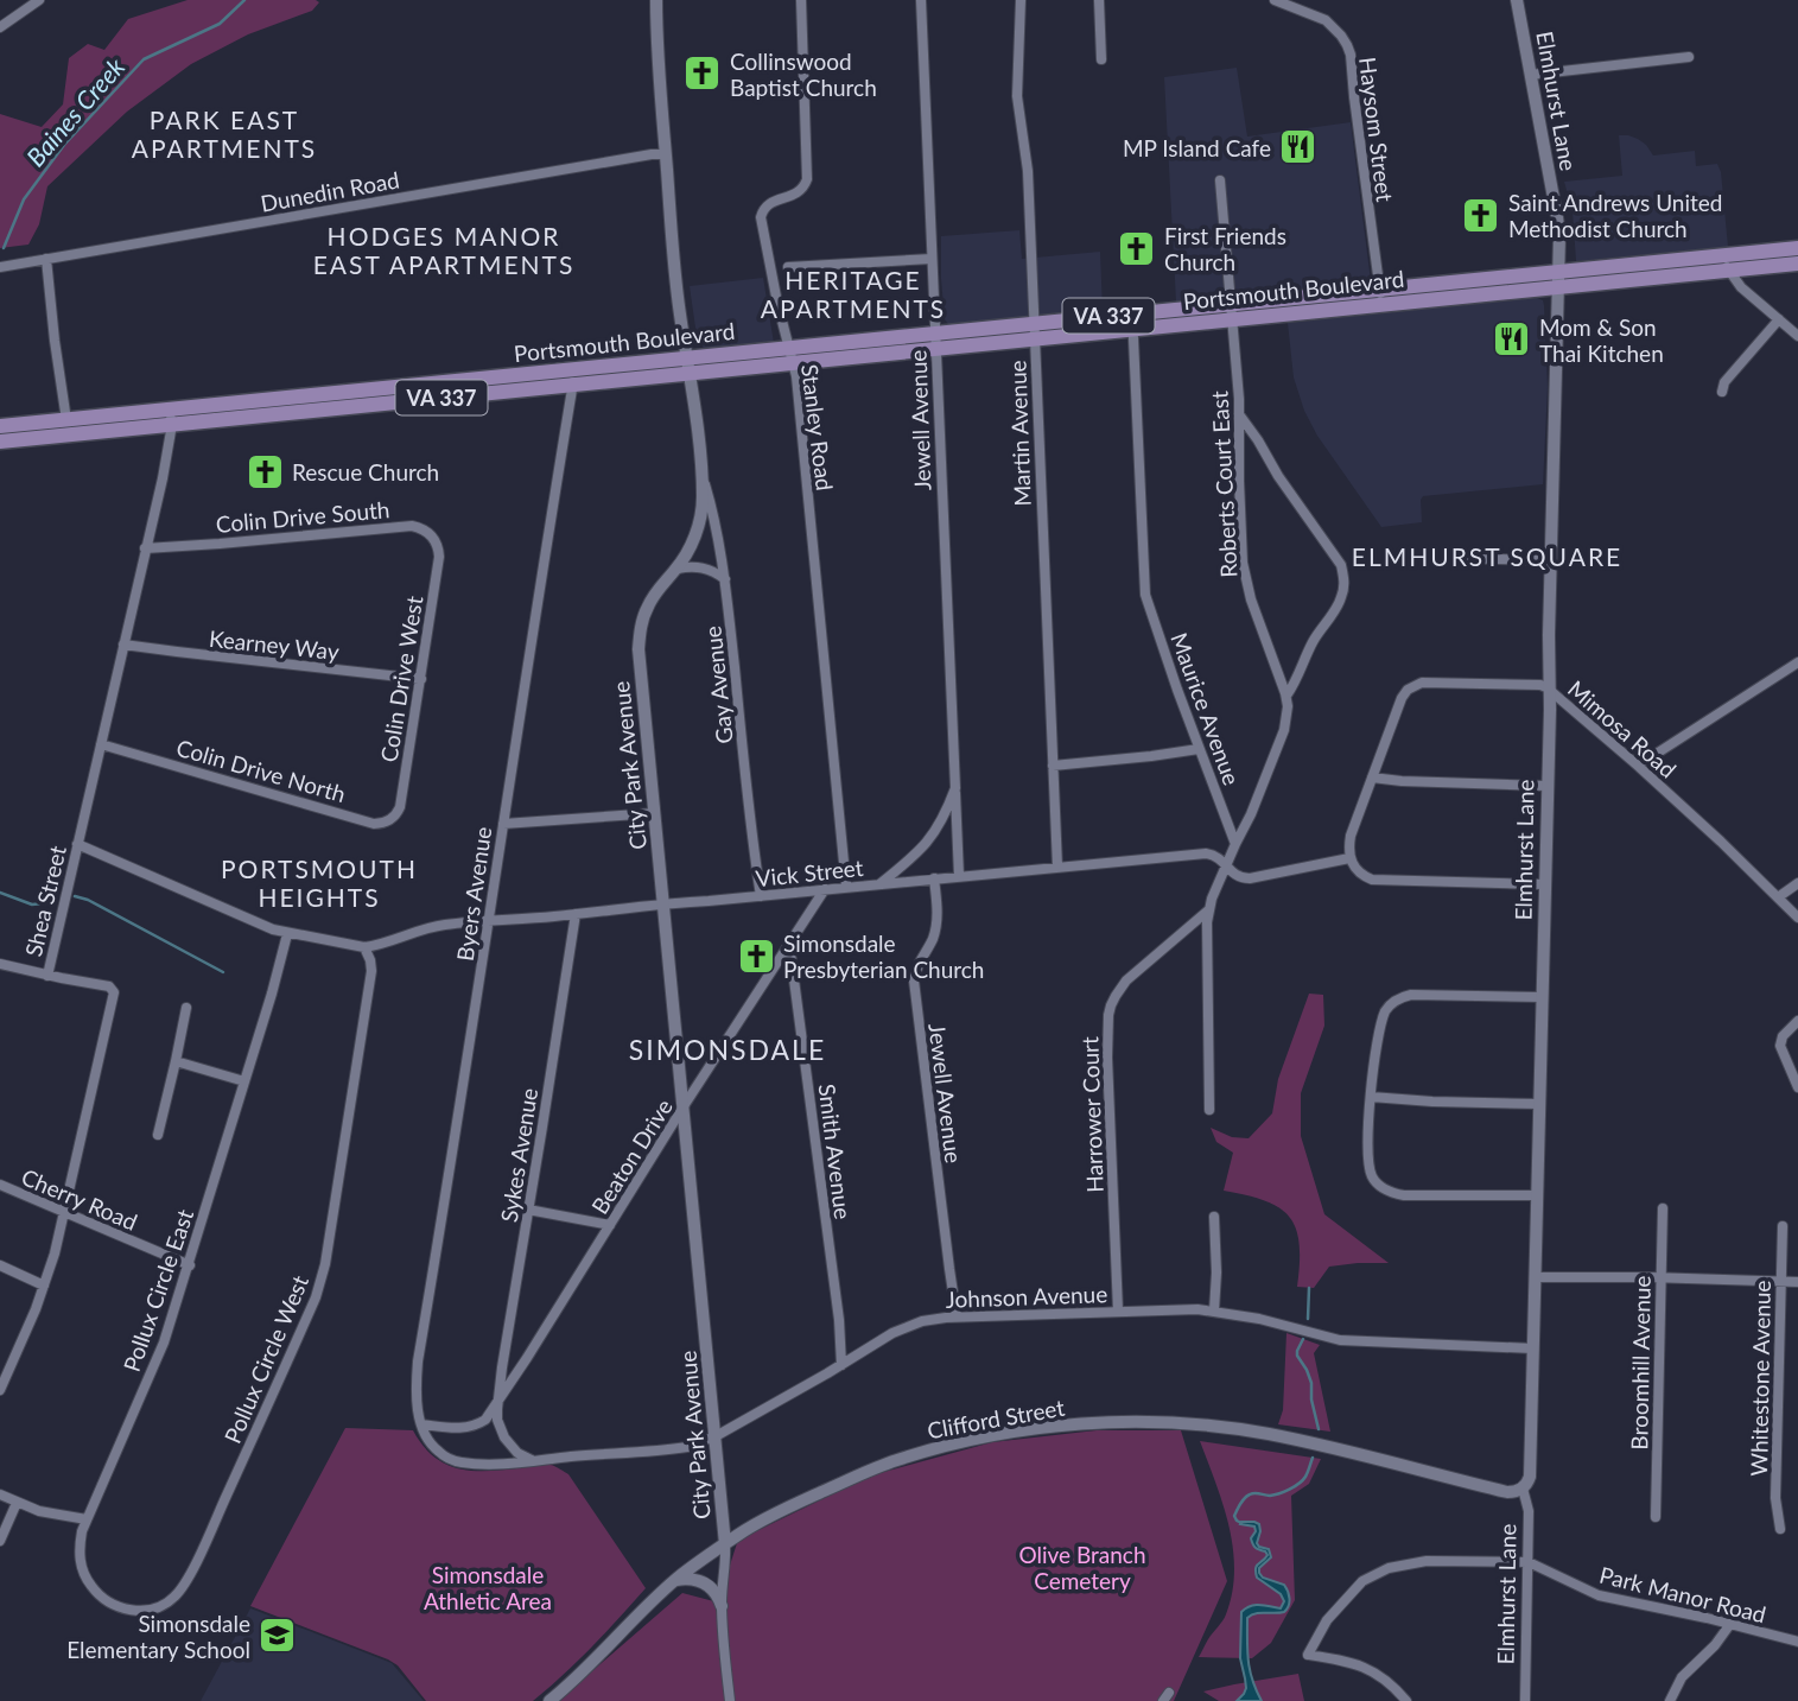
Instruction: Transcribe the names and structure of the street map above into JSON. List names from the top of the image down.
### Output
{
  "streets": {
    "main road": ["Portsmouth Boulevard", "VA 337"],
    "street": [
      "Elmhurst Lane",
      "Haysom Street",
      "Dunedin Road",
      "Jewell Avenue",
      "Stanley Road",
      "Martin Avenue",
      "Roberts Court East",
      "Colin Drive South",
      "Kearney Way",
      "Colin Drive West",
      "Gay Avenue",
      "Maurice Avenue",
      "Mimosa Road",
      "City Park Avenue",
      "Colin Drive North",
      "Vick Street",
      "Byers Avenue",
      "Shea Street",
      "Harrower Court",
      "Smith Avenue",
      "Sykes Avenue",
      "Beaton Drive",
      "Cherry Road",
      "Pollux Circle East",
      "Johnson Avenue",
      "Pollux Circle West",
      "Broomhill Avenue",
      "Whitestone Avenue",
      "Clifford Street",
      "Park Manor Road"
    ]
  },
  "crossings": [
    ["Elmhurst Lane", "Portsmouth Boulevard"],
    ["Elmhurst Lane", "Mimosa Road"],
    ["Elmhurst Lane", "Johnson Avenue"],
    ["Elmhurst Lane", "Clifford Street"],
    ["Elmhurst Lane", "Park Manor Road"],
    ["Haysom Street", "Portsmouth Boulevard"],
    ["Dunedin Road", "City Park Avenue"],
    ["Portsmouth Boulevard", "Jewell Avenue"],
    ["Portsmouth Boulevard", "Stanley Road"],
    ["Portsmouth Boulevard", "Martin Avenue"],
    ["Portsmouth Boulevard", "Roberts Court East"],
    ["Portsmouth Boulevard", "Maurice Avenue"],
    ["Portsmouth Boulevard", "City Park Avenue"],
    ["Portsmouth Boulevard", "Byers Avenue"],
    ["Portsmouth Boulevard", "Shea Street"],
    ["Jewell Avenue", "Vick Street"],
    ["Jewell Avenue", "Johnson Avenue"],
    ["Stanley Road", "Vick Street"],
    ["Martin Avenue", "Vick Street"],
    ["Roberts Court East", "Maurice Avenue"],
    ["Colin Drive South", "Colin Drive West"],
    ["Colin Drive South", "Shea Street"],
    ["Kearney Way", "Colin Drive West"],
    ["Kearney Way", "Shea Street"],
    ["Colin Drive West", "Colin Drive North"],
    ["Gay Avenue", "City Park Avenue"],
    ["Gay Avenue", "Vick Street"],
    ["Mimosa Road", "Vick Street"],
    ["City Park Avenue", "Vick Street"],
    ["City Park Avenue", "Beaton Drive"],
    ["City Park Avenue", "Johnson Avenue"],
    ["City Park Avenue", "Clifford Street"],
    ["Colin Drive North", "Shea Street"],
    ["Vick Street", "Byers Avenue"],
    ["Vick Street", "Shea Street"],
    ["Vick Street", "Sykes Avenue"],
    ["Vick Street", "Beaton Drive"],
    ["Vick Street", "Pollux Circle East"],
    ["Vick Street", "Pollux Circle West"],
    ["Byers Avenue", "Beaton Drive"],
    ["Byers Avenue", "Johnson Avenue"],
    ["Shea Street", "Cherry Road"],
    ["Harrower Court", "Johnson Avenue"],
    ["Smith Avenue", "Beaton Drive"],
    ["Smith Avenue", "Johnson Avenue"],
    ["Sykes Avenue", "Beaton Drive"],
    ["Beaton Drive", "Johnson Avenue"],
    ["Cherry Road", "Pollux Circle East"],
    ["Pollux Circle East", "Pollux Circle West"]
  ],
  "districts": [
    "PARK EAST APARTMENTS",
    "HODGES MANOR EAST APARTMENTS",
    "HERITAGE APARTMENTS",
    "ELMHURST SQUARE",
    "PORTSMOUTH HEIGHTS",
    "SIMONSDALE"
  ],
  "water": ["Baines Creek"],
  "parks": ["Olive Branch Cemetery", "Simonsdale Athletic Area"],
  "places": {
    "church": [
      "Collinswood Baptist Church",
      "Saint Andrews United Methodist Church",
      "First Friends Church",
      "Rescue Church",
      "Simonsdale Presbyterian Church"
    ],
    "restaurant": ["MP Island Cafe", "Mom & Son Thai Kitchen"],
    "school or university": ["Simonsdale Elementary School"]
  }
}
